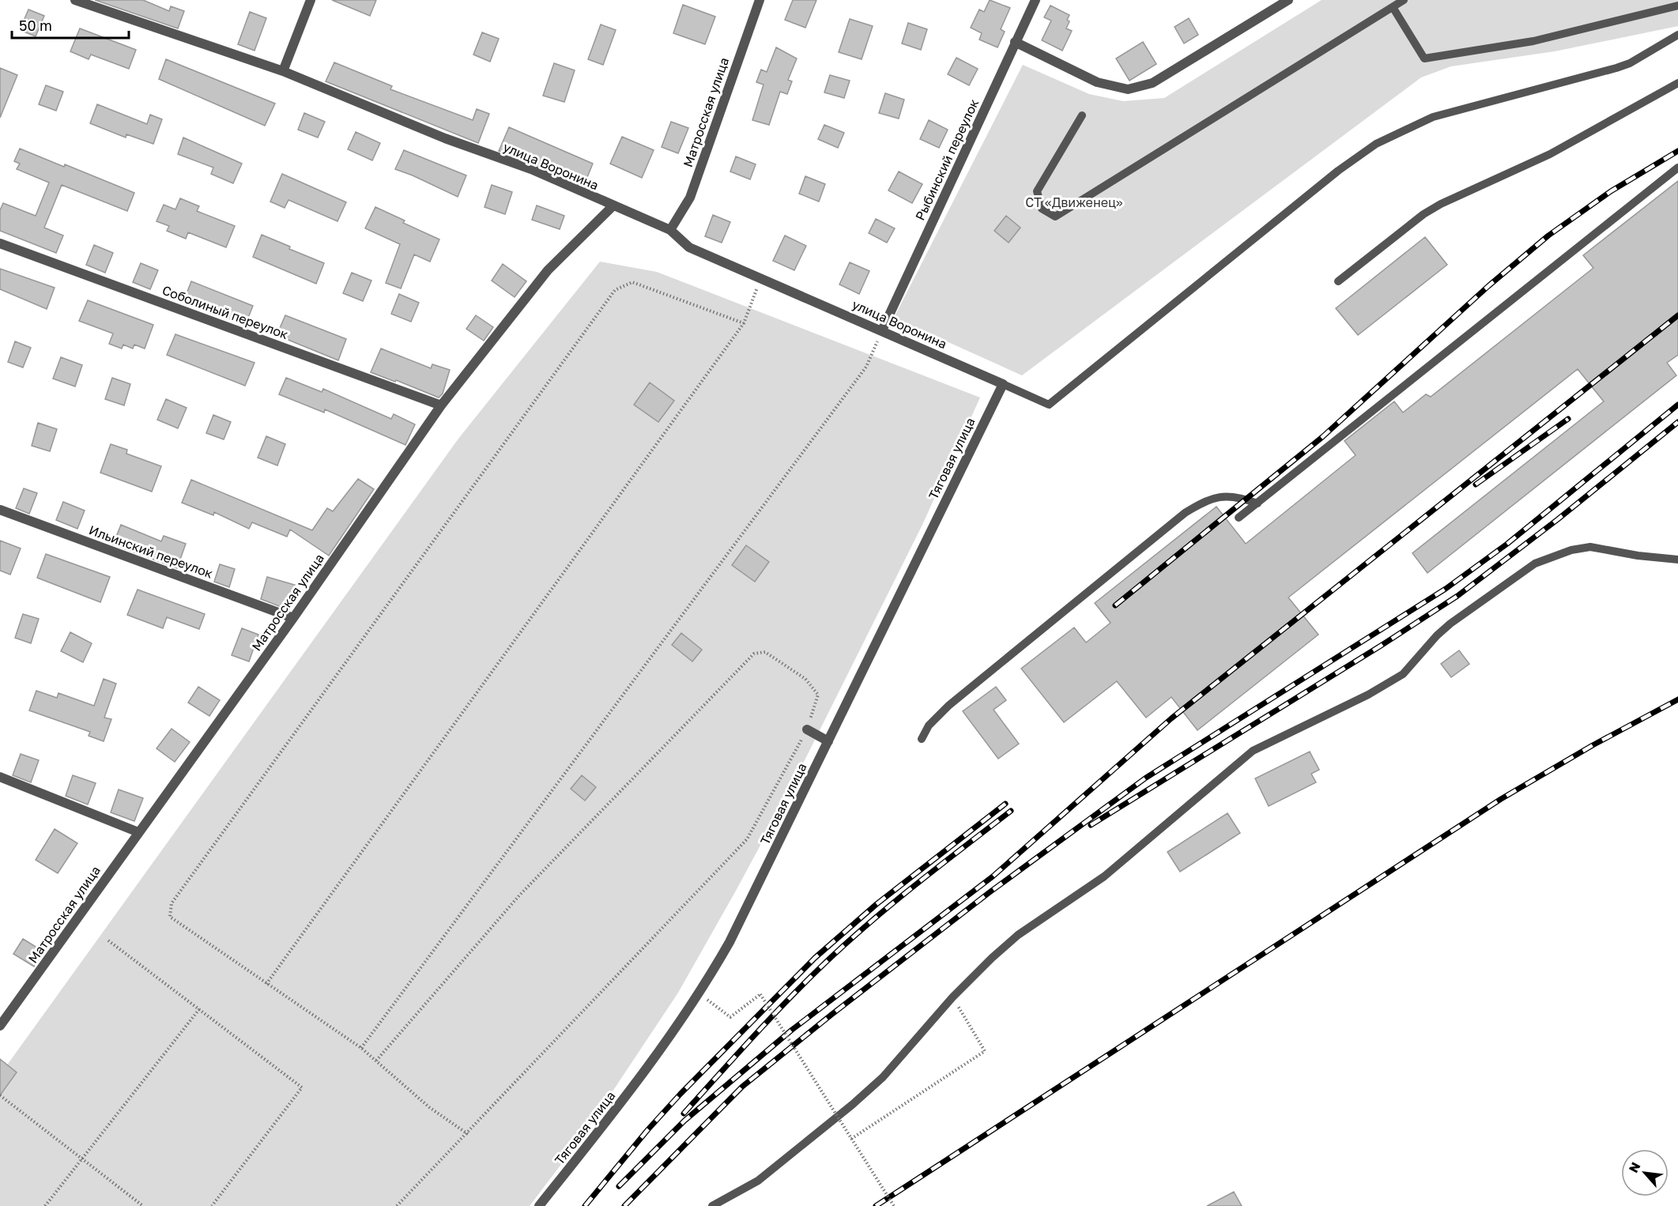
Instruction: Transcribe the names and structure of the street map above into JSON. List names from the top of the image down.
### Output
{
  "streets": {
    "street": [
      "Матросская улица",
      "Рыбинский переулок",
      "улица Воронина",
      "Соболиный переулок",
      "Тяговая улица",
      "Ильинский переулок"
    ]
  },
  "crossings": [
    ["Матросская улица", "улица Воронина"],
    ["Матросская улица", "Соболиный переулок"],
    ["Матросская улица", "Ильинский переулок"],
    ["Рыбинский переулок", "улица Воронина"],
    ["улица Воронина", "Тяговая улица"]
  ],
  "parks": ["СТ «Движенец»"],
  "scale_bar": "50 m",
  "north": "top left"
}
